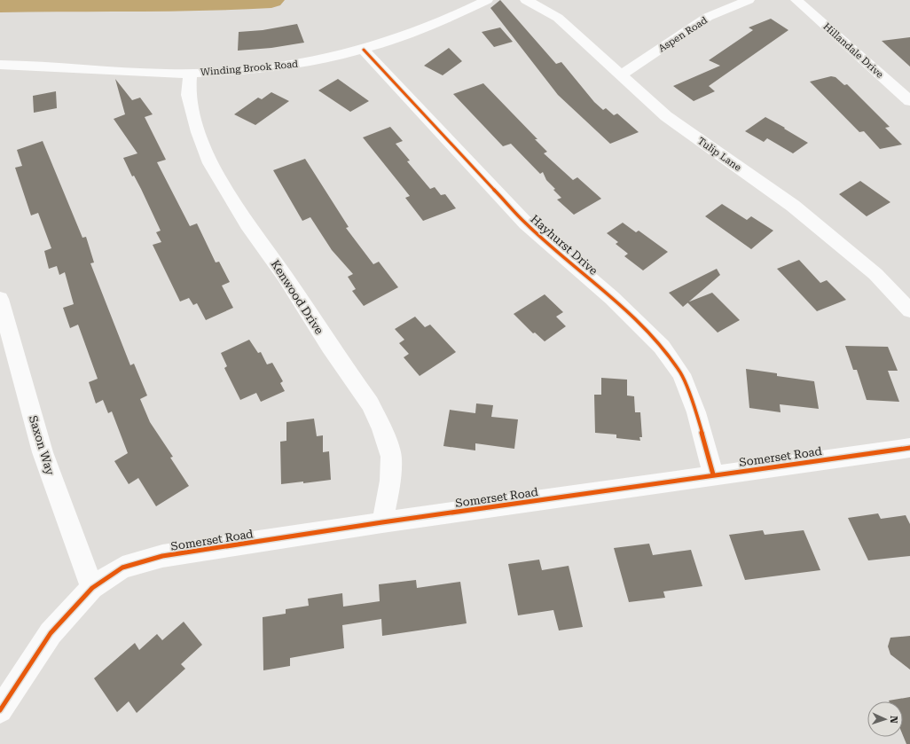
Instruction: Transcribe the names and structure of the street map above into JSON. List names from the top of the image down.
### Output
{
  "streets": {
    "street": [
      "Aspen Road",
      "Hillandale Drive",
      "Winding Brook Road",
      "Tulip Lane",
      "Hayhurst Drive",
      "Kenwood Drive",
      "Saxon Way",
      "Somerset Road"
    ]
  },
  "crossings": [
    ["Aspen Road", "Tulip Lane"],
    ["Winding Brook Road", "Hayhurst Drive"],
    ["Winding Brook Road", "Kenwood Drive"],
    ["Hayhurst Drive", "Somerset Road"],
    ["Kenwood Drive", "Somerset Road"],
    ["Saxon Way", "Somerset Road"]
  ],
  "north": "right"
}
